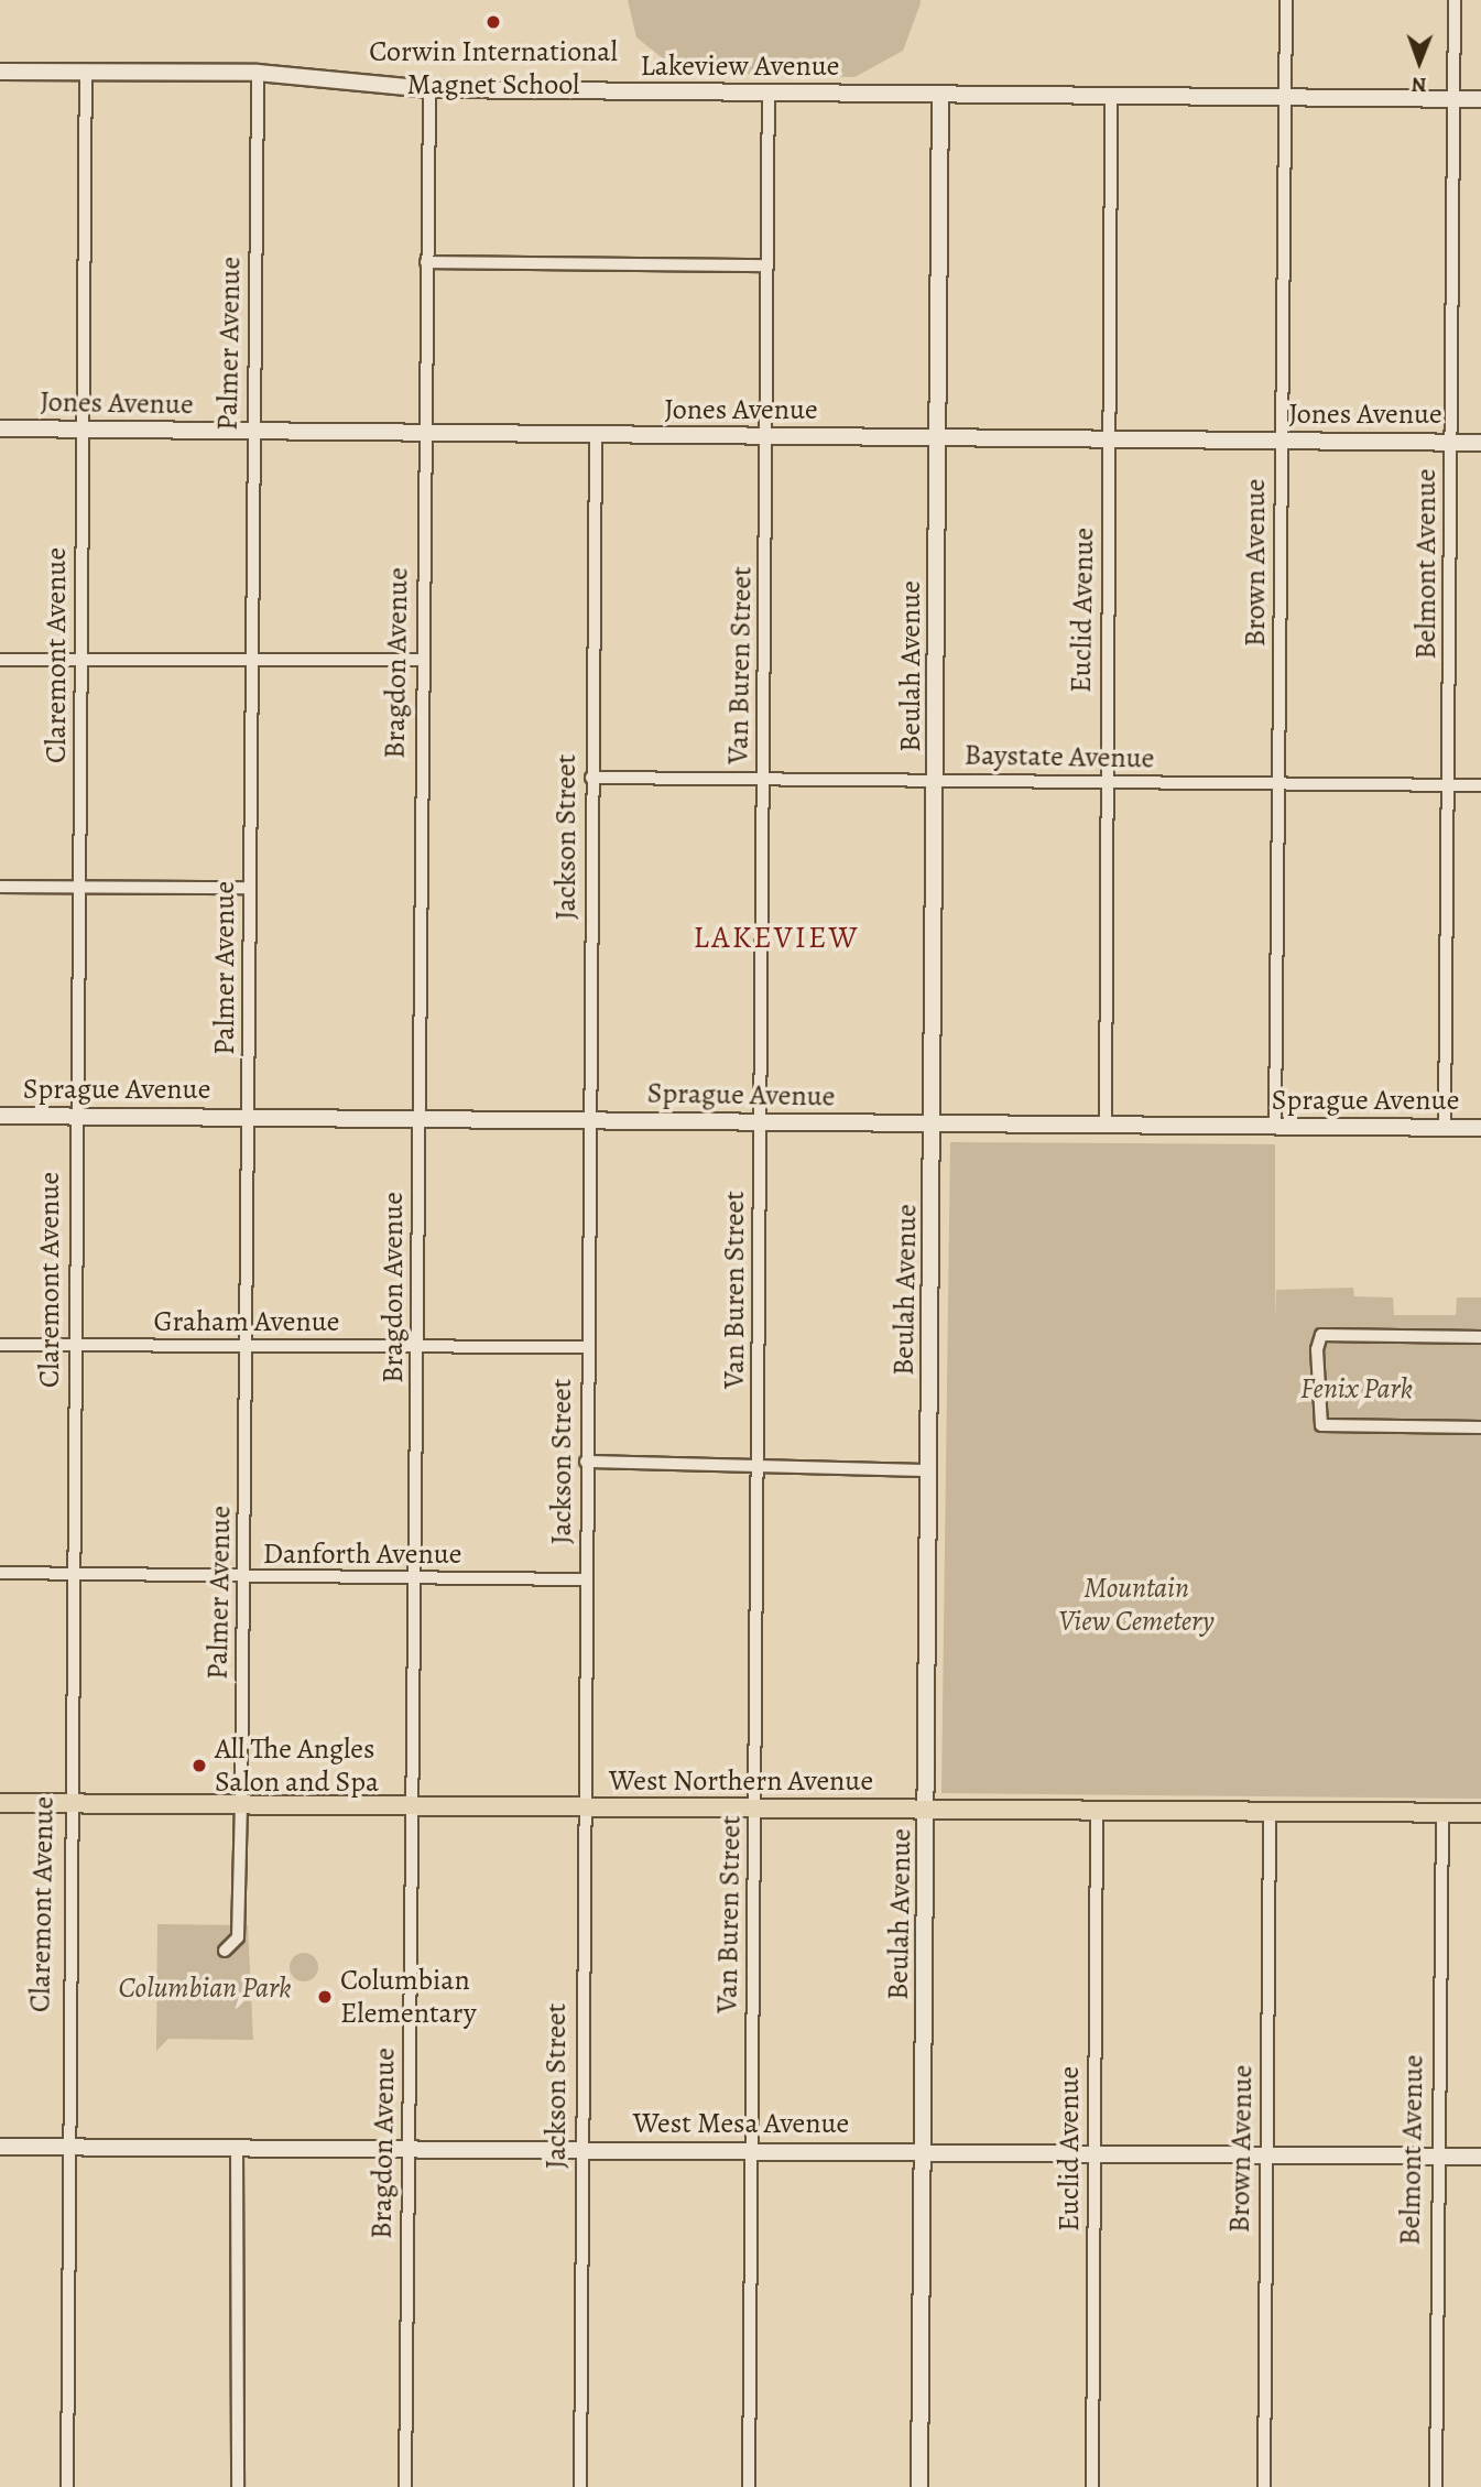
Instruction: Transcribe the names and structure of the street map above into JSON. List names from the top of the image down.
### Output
{
  "streets": {
    "main road": ["West Northern Avenue"],
    "street": [
      "Lakeview Avenue",
      "Palmer Avenue",
      "Jones Avenue",
      "Brown Avenue",
      "Belmont Avenue",
      "Euclid Avenue",
      "Claremont Avenue",
      "Bragdon Avenue",
      "Van Buren Street",
      "Beulah Avenue",
      "Baystate Avenue",
      "Jackson Street",
      "Sprague Avenue",
      "Graham Avenue",
      "Danforth Avenue",
      "West Mesa Avenue"
    ]
  },
  "crossings": [
    ["Lakeview Avenue", "Palmer Avenue"],
    ["Lakeview Avenue", "Brown Avenue"],
    ["Lakeview Avenue", "Belmont Avenue"],
    ["Lakeview Avenue", "Euclid Avenue"],
    ["Lakeview Avenue", "Claremont Avenue"],
    ["Lakeview Avenue", "Bragdon Avenue"],
    ["Lakeview Avenue", "Van Buren Street"],
    ["Lakeview Avenue", "Beulah Avenue"],
    ["Palmer Avenue", "Jones Avenue"],
    ["Palmer Avenue", "Sprague Avenue"],
    ["Palmer Avenue", "Graham Avenue"],
    ["Palmer Avenue", "Danforth Avenue"],
    ["Palmer Avenue", "West Northern Avenue"],
    ["Jones Avenue", "Brown Avenue"],
    ["Jones Avenue", "Belmont Avenue"],
    ["Jones Avenue", "Euclid Avenue"],
    ["Jones Avenue", "Claremont Avenue"],
    ["Jones Avenue", "Bragdon Avenue"],
    ["Jones Avenue", "Van Buren Street"],
    ["Jones Avenue", "Beulah Avenue"],
    ["Jones Avenue", "Jackson Street"],
    ["Brown Avenue", "Baystate Avenue"],
    ["Brown Avenue", "Sprague Avenue"],
    ["Brown Avenue", "West Northern Avenue"],
    ["Brown Avenue", "West Mesa Avenue"],
    ["Belmont Avenue", "Baystate Avenue"],
    ["Belmont Avenue", "Sprague Avenue"],
    ["Belmont Avenue", "West Northern Avenue"],
    ["Belmont Avenue", "West Mesa Avenue"],
    ["Euclid Avenue", "Baystate Avenue"],
    ["Euclid Avenue", "Sprague Avenue"],
    ["Euclid Avenue", "West Northern Avenue"],
    ["Euclid Avenue", "West Mesa Avenue"],
    ["Claremont Avenue", "Sprague Avenue"],
    ["Claremont Avenue", "Graham Avenue"],
    ["Claremont Avenue", "Danforth Avenue"],
    ["Claremont Avenue", "West Northern Avenue"],
    ["Claremont Avenue", "West Mesa Avenue"],
    ["Bragdon Avenue", "Sprague Avenue"],
    ["Bragdon Avenue", "Graham Avenue"],
    ["Bragdon Avenue", "Danforth Avenue"],
    ["Bragdon Avenue", "West Northern Avenue"],
    ["Bragdon Avenue", "West Mesa Avenue"],
    ["Van Buren Street", "Baystate Avenue"],
    ["Van Buren Street", "Sprague Avenue"],
    ["Van Buren Street", "West Northern Avenue"],
    ["Van Buren Street", "West Mesa Avenue"],
    ["Beulah Avenue", "Baystate Avenue"],
    ["Beulah Avenue", "Sprague Avenue"],
    ["Beulah Avenue", "West Northern Avenue"],
    ["Beulah Avenue", "West Mesa Avenue"],
    ["Baystate Avenue", "Jackson Street"],
    ["Jackson Street", "Sprague Avenue"],
    ["Jackson Street", "Graham Avenue"],
    ["Jackson Street", "Danforth Avenue"],
    ["Jackson Street", "West Northern Avenue"],
    ["Jackson Street", "West Mesa Avenue"]
  ],
  "districts": ["LAKEVIEW"],
  "parks": ["Fenix Park", "Mountain View Cemetery", "Columbian Park"],
  "places": ["Corwin International Magnet School", "All The Angles Salon and Spa", "Columbian Elementary"],
  "north": "bottom"
}
